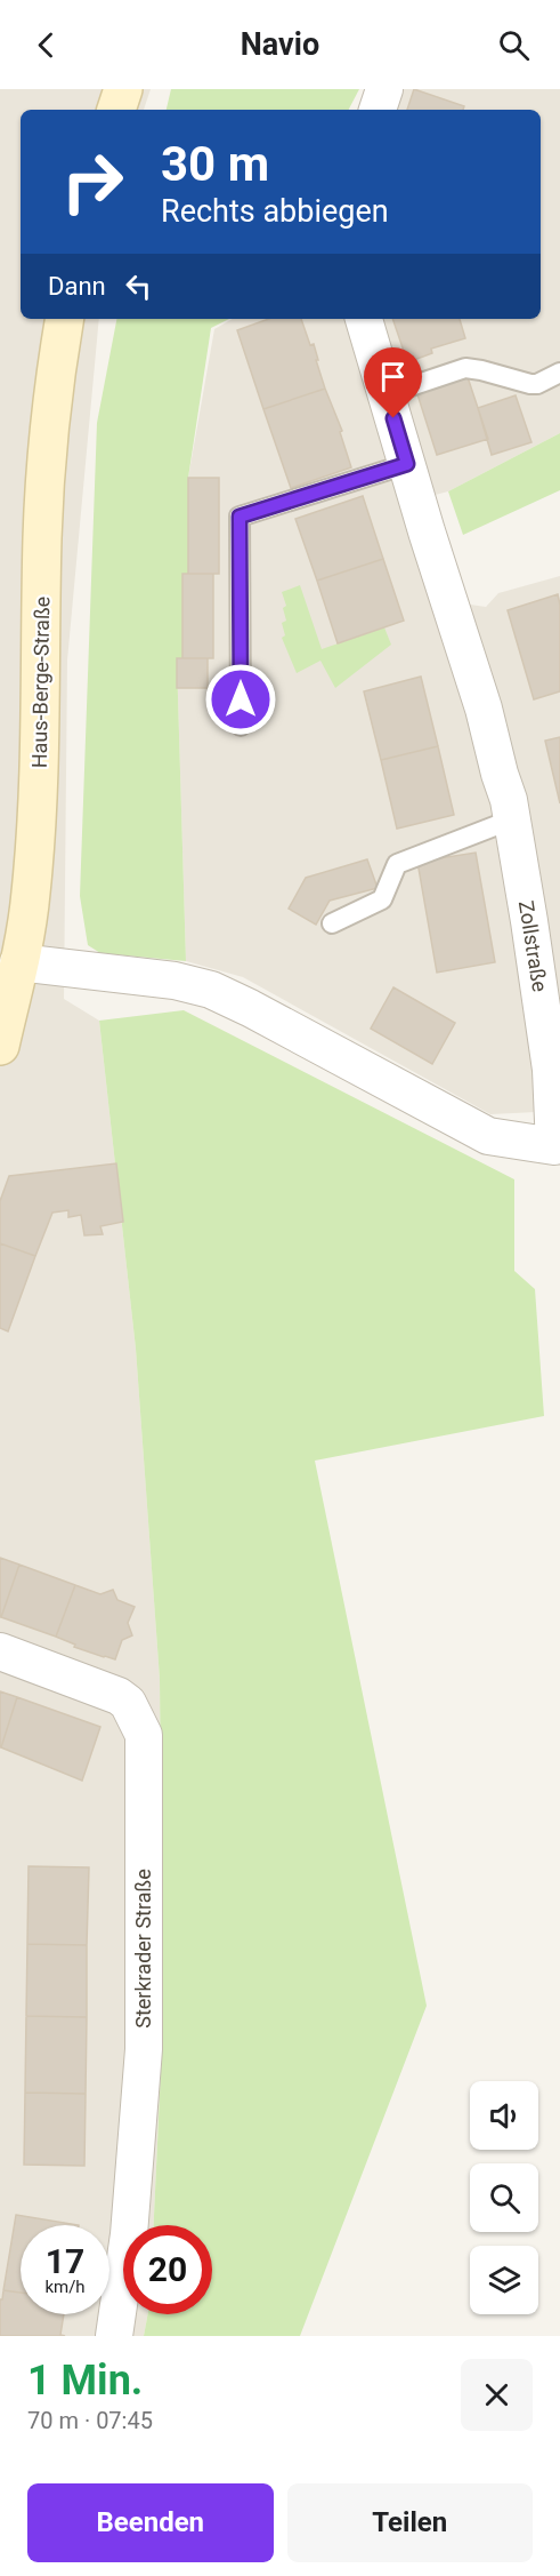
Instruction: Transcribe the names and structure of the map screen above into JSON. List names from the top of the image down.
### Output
{
  "streets": {
    "main road": ["Haus-Berge-Straße"],
    "street": ["Zollstraße", "Sterkrader Straße"]
  },
  "crossings": [
    ["Haus-Berge-Straße", "Zollstraße"]
  ],
  "page": {
    "header": "Navio",
    "turn": ["30 m", "Rechts abbiegen"],
    "then": "Dann",
    "speed": "17 km/h",
    "limit": "20",
    "heading": ["1 Min.", "70 m · 07:45"],
    "buttons": ["Beenden", "Teilen"]
  }
}
